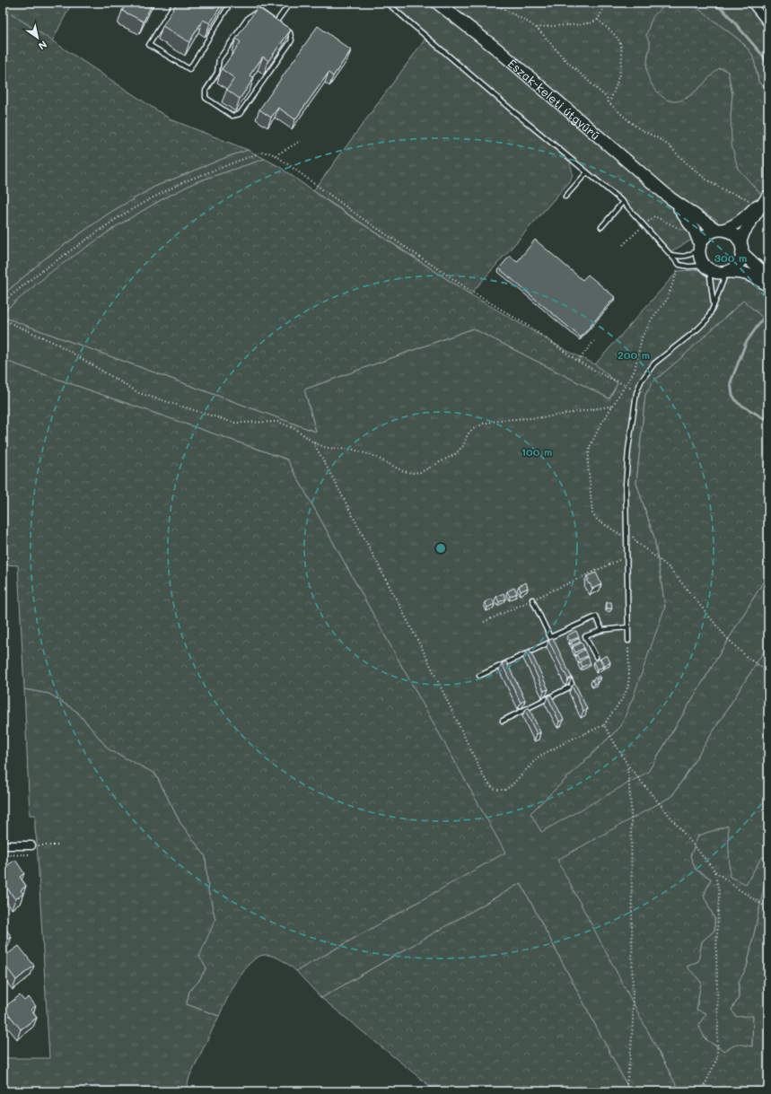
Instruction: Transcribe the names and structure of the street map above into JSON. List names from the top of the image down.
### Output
{
  "streets": {
    "main road": ["Észak-keleti útgyűrű"]
  },
  "north": "bottom right",
  "rings": ["300 m", "200 m", "100 m"]
}
